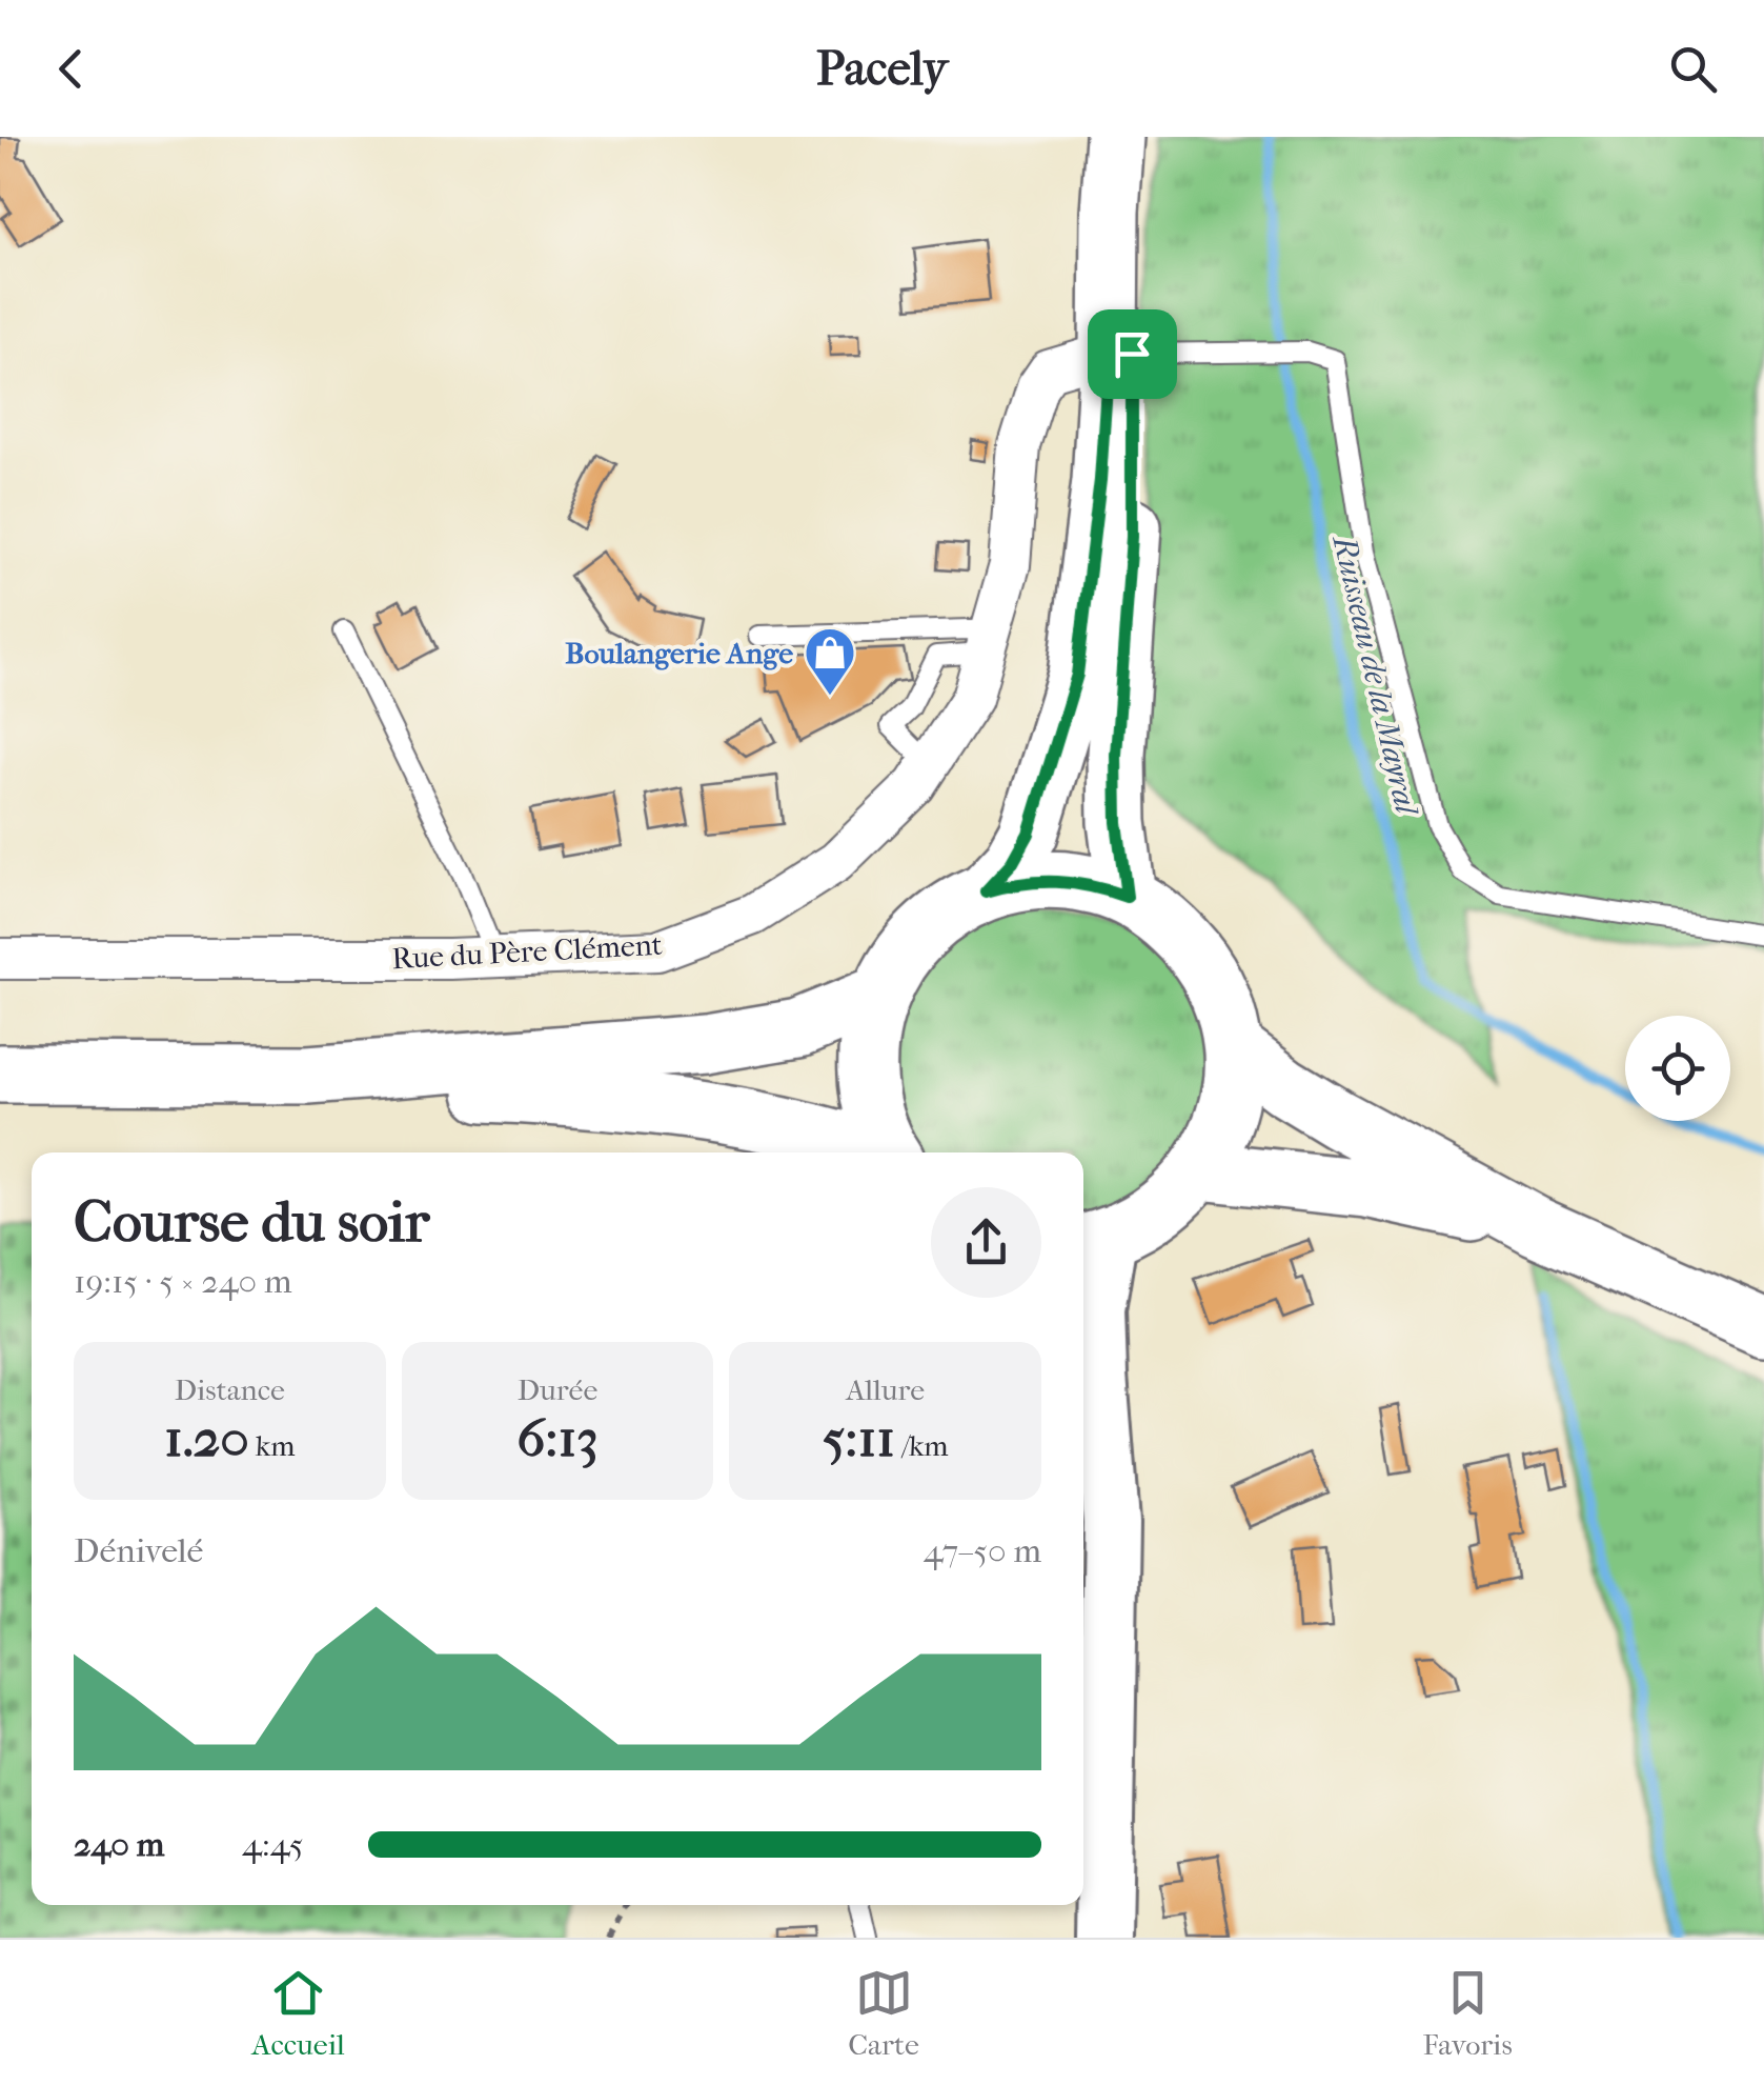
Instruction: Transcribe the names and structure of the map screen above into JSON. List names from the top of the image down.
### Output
{
  "streets": {
    "street": ["Rue du Père Clément"]
  },
  "water": ["Ruisseau de la Mayral"],
  "places": {
    "shop": ["Boulangerie Ange"]
  },
  "page": {
    "header": "Pacely",
    "heading": ["Course du soir", "19:15 · 5 × 240 m"],
    "stats": [
      ["Distance", "1.20 km"],
      ["Durée", "6:13"],
      ["Allure", "5:11 /km"]
    ],
    "chart": ["Dénivelé", "47–50 m"],
    "list": [
      {
        "name": "240 m",
        "note": "4:45"
      }
    ],
    "tabs": ["Accueil", "Carte", "Favoris"]
  }
}
